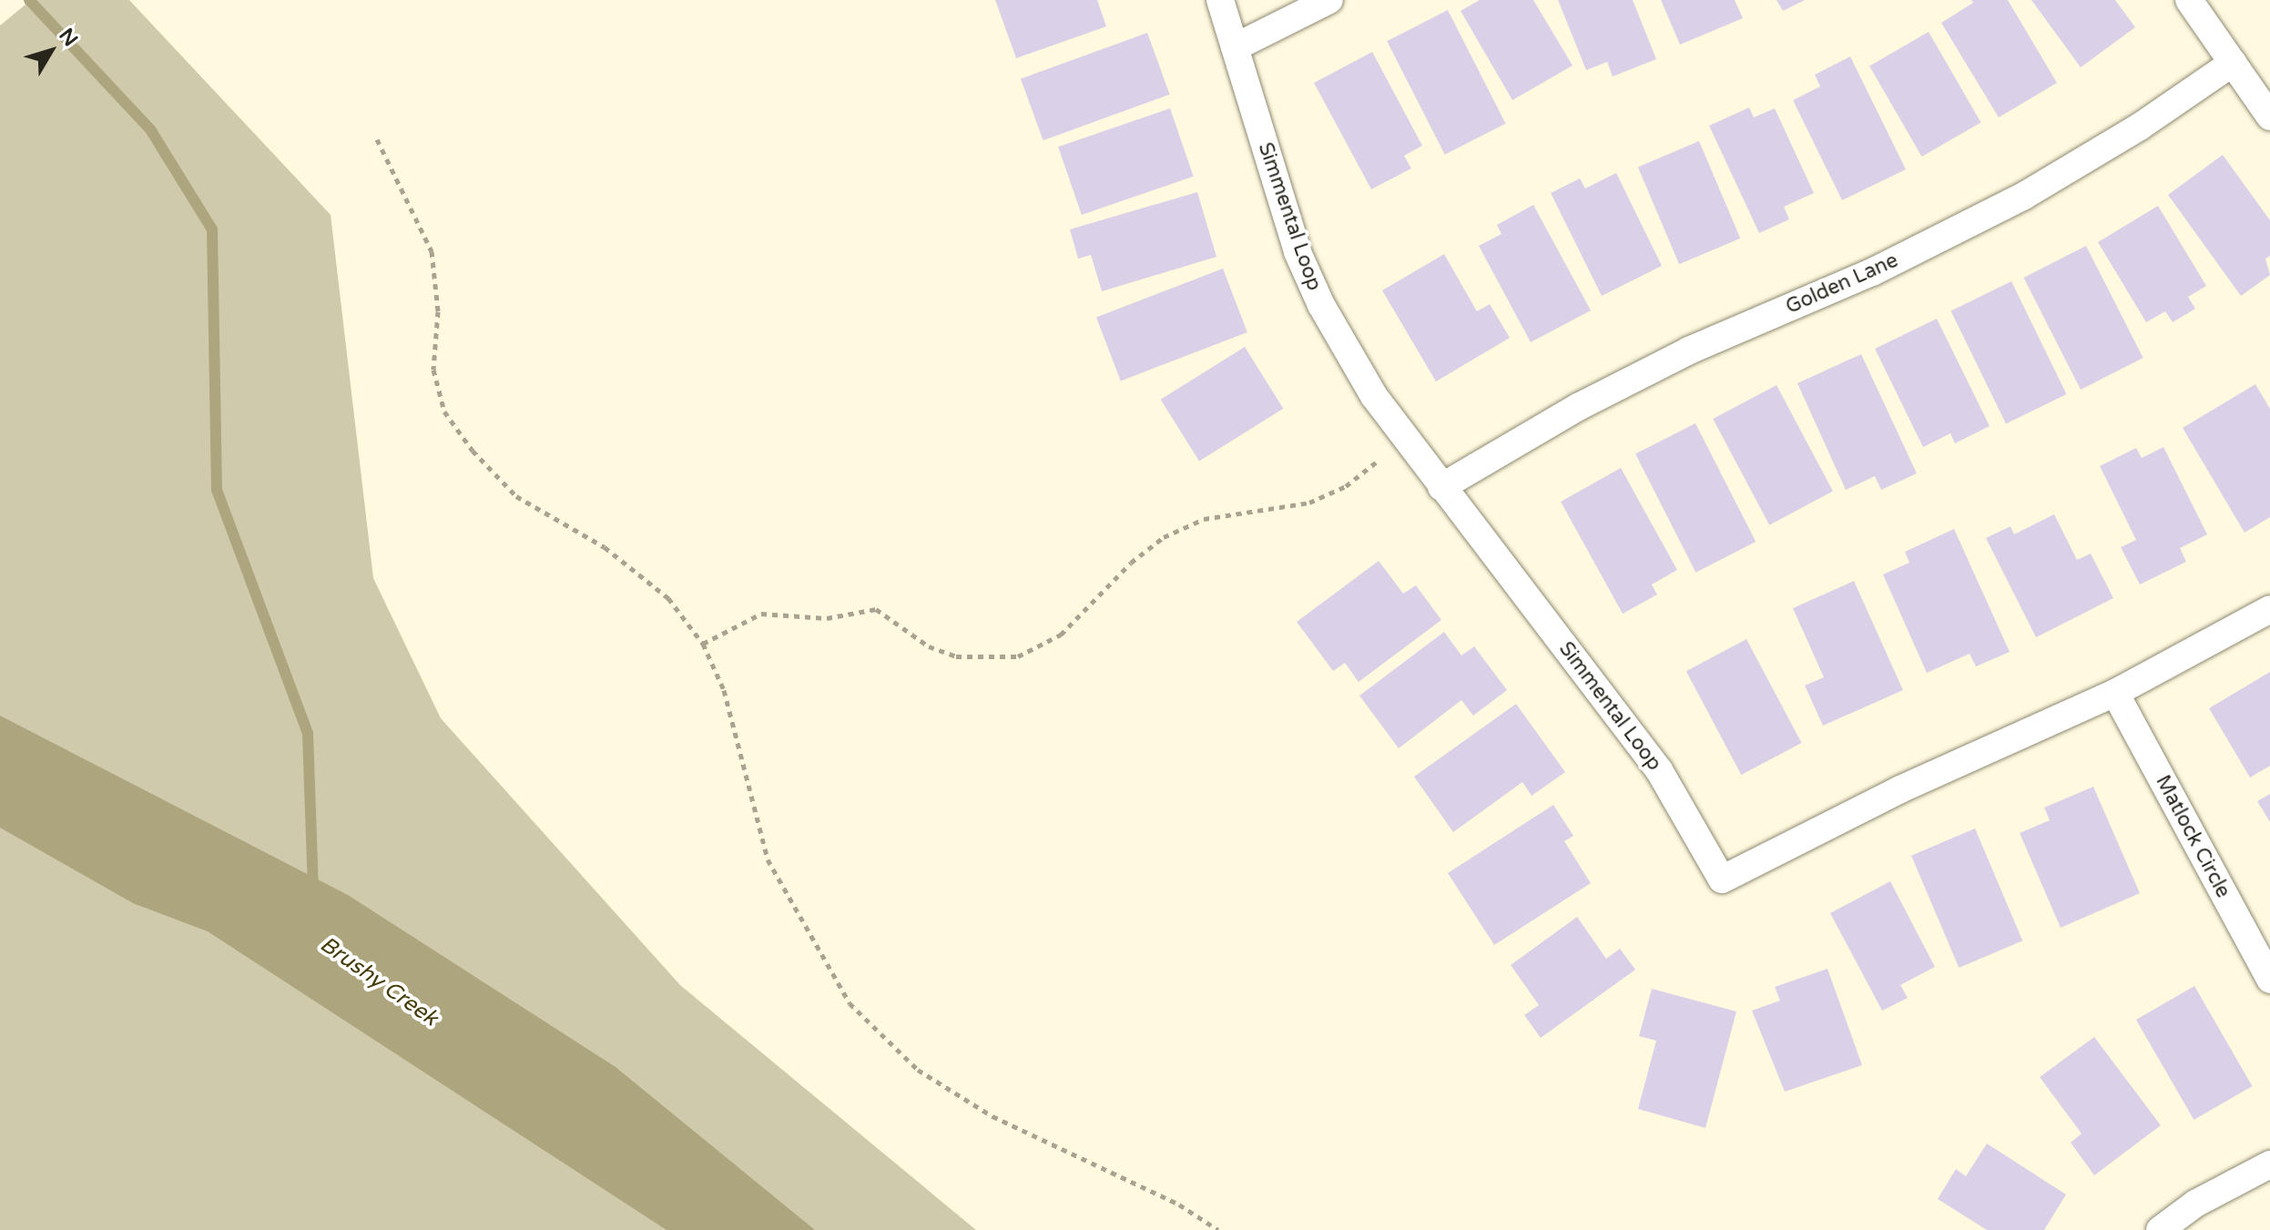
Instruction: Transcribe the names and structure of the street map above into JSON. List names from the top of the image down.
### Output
{
  "streets": {
    "street": ["Simmental Loop", "Golden Lane", "Matlock Circle"]
  },
  "crossings": [
    ["Simmental Loop", "Golden Lane"],
    ["Simmental Loop", "Matlock Circle"]
  ],
  "water": ["Brushy Creek"],
  "north": "top right"
}
